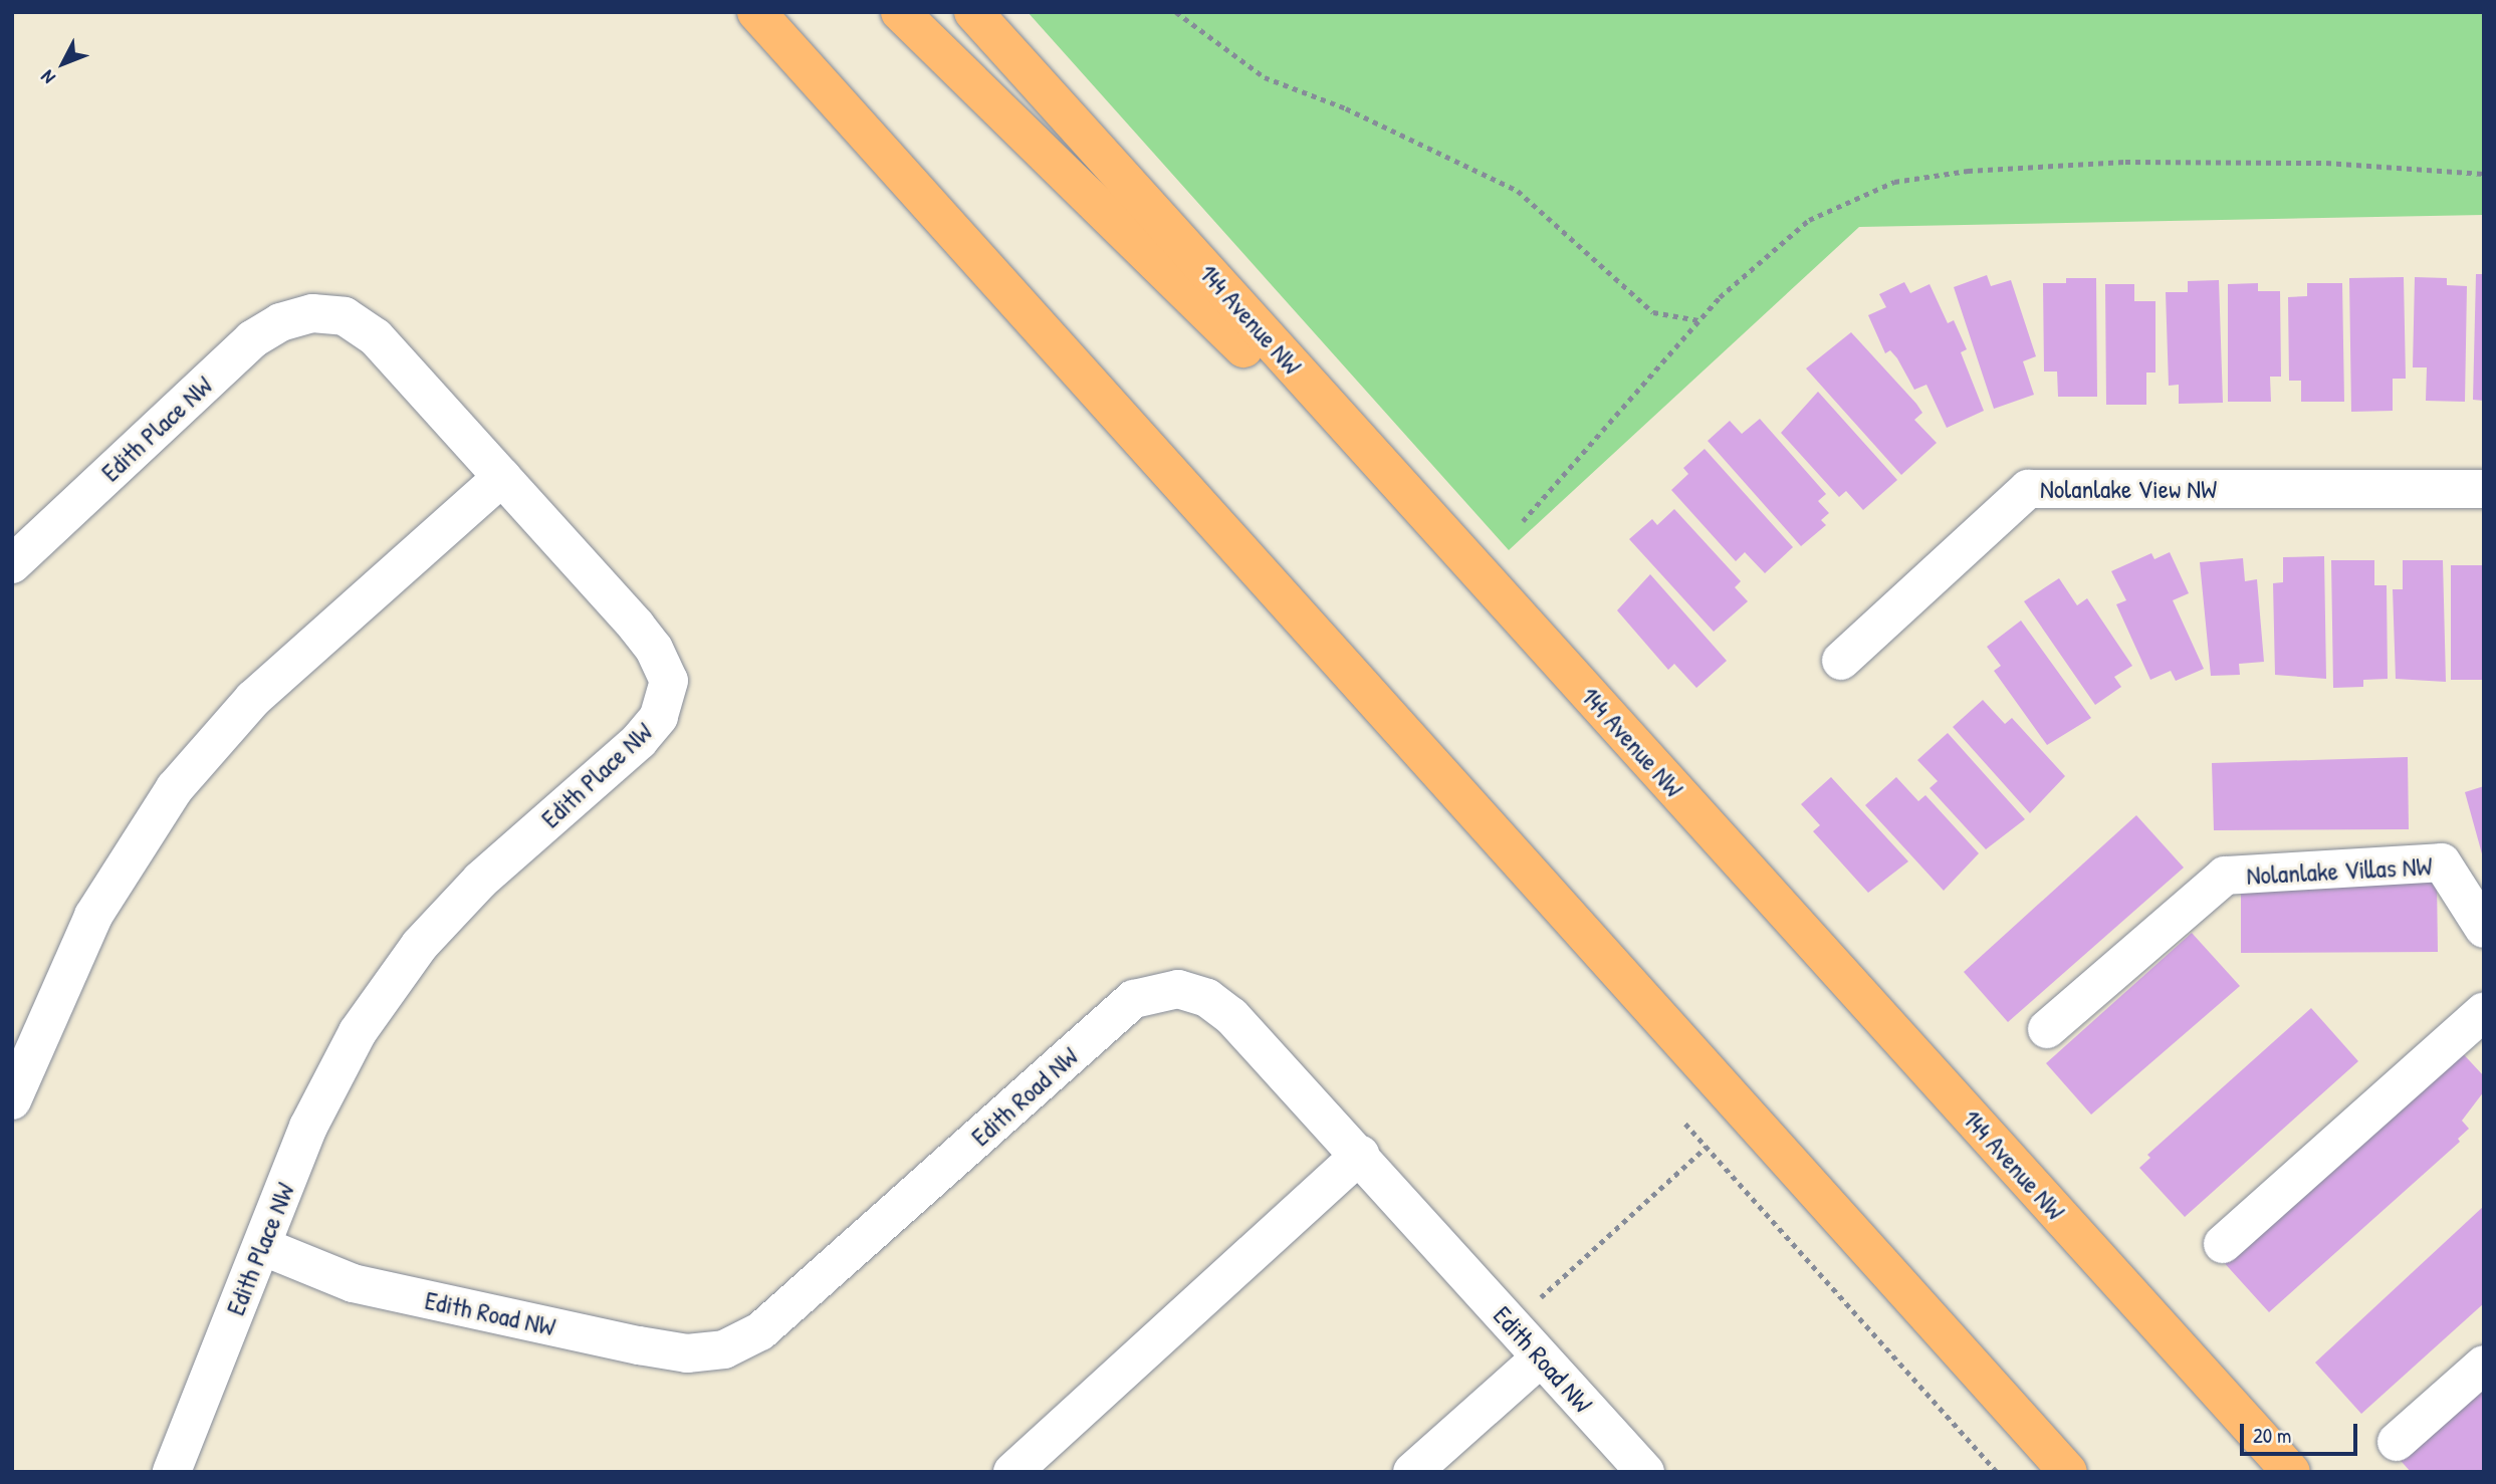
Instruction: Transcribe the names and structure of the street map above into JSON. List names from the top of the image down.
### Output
{
  "streets": {
    "main road": ["144 Avenue NW"],
    "street": [
      "Edith Place NW",
      "Nolanlake View NW",
      "Nolanlake Villas NW",
      "Edith Road NW"
    ]
  },
  "crossings": [
    ["Edith Place NW", "Edith Road NW"]
  ],
  "scale_bar": "20 m",
  "north": "bottom left"
}
